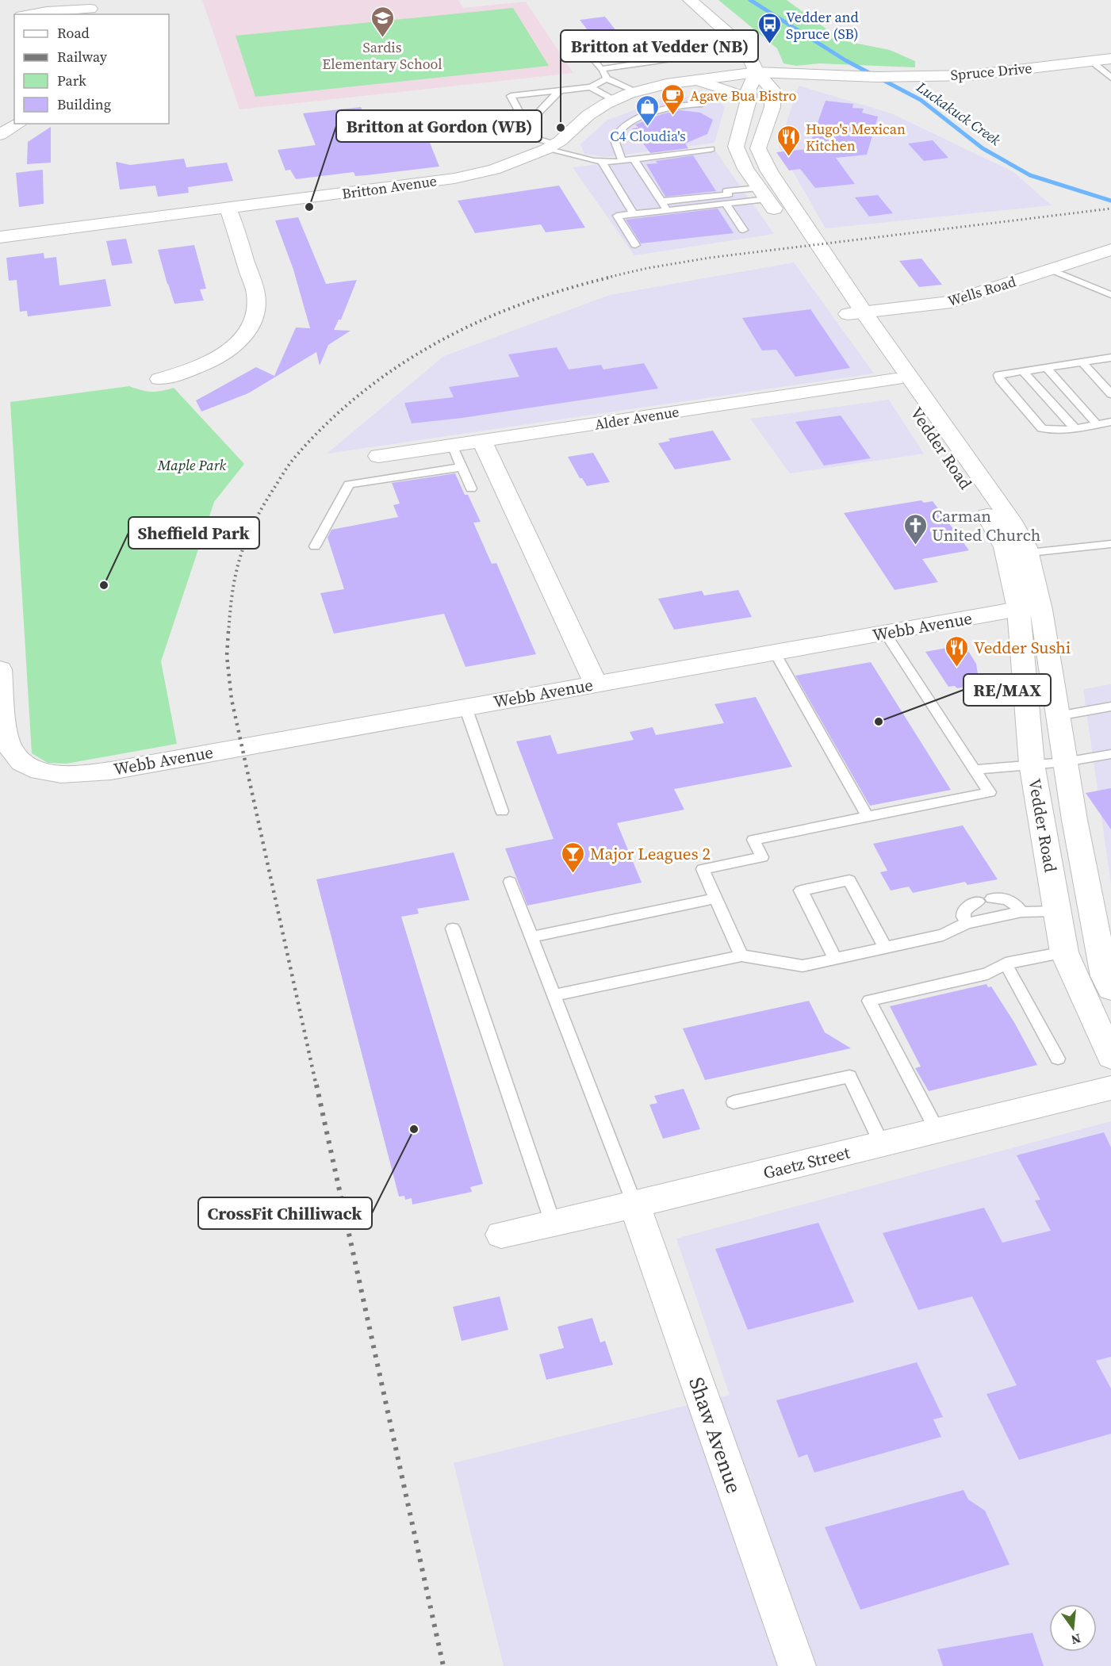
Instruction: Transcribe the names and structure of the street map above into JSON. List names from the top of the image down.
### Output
{
  "streets": {
    "street": [
      "Spruce Drive",
      "Britton Avenue",
      "Wells Road",
      "Alder Avenue",
      "Vedder Road",
      "Webb Avenue",
      "Gaetz Street",
      "Shaw Avenue"
    ]
  },
  "crossings": [
    ["Spruce Drive", "Britton Avenue"],
    ["Spruce Drive", "Vedder Road"],
    ["Britton Avenue", "Vedder Road"],
    ["Wells Road", "Vedder Road"],
    ["Alder Avenue", "Vedder Road"],
    ["Vedder Road", "Webb Avenue"],
    ["Gaetz Street", "Shaw Avenue"]
  ],
  "water": ["Luckakuck Creek"],
  "parks": ["Maple Park"],
  "places": {
    "school or university": ["Sardis Elementary School"],
    "bus stop": ["Vedder and Spruce (SB)"],
    "cafe": ["Agave Bua Bistro"],
    "shop": ["C4 Cloudia's"],
    "other": [
      "Britton at Vedder (NB)",
      "Britton at Gordon (WB)",
      "Sheffield Park",
      "RE/MAX",
      "CrossFit Chilliwack"
    ],
    "restaurant": ["Hugo's Mexican Kitchen", "Vedder Sushi"],
    "church": ["Carman United Church"],
    "bar": ["Major Leagues 2"]
  },
  "legend": [
    "Road",
    "Railway",
    "Park",
    "Building"
  ],
  "north": "bottom"
}
